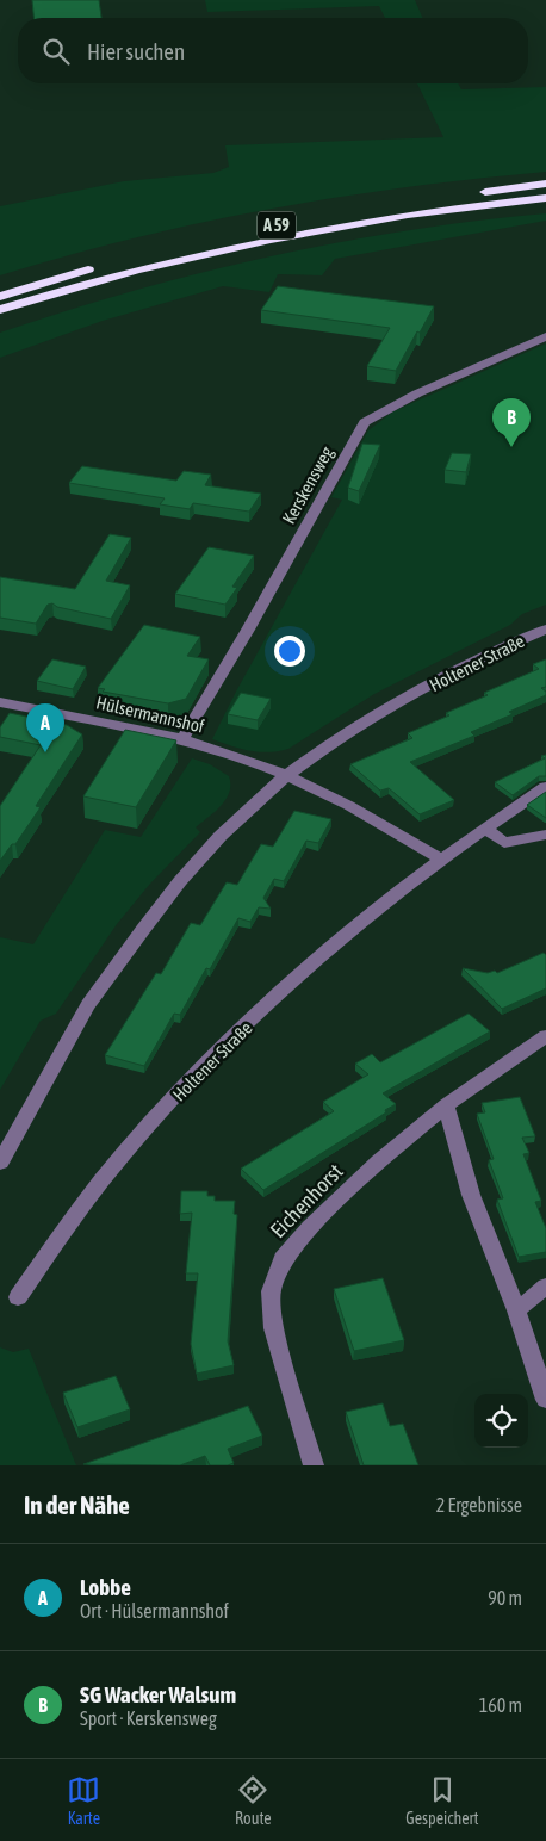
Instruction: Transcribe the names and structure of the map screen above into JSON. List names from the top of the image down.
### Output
{
  "streets": {
    "highway": ["A 59"],
    "street": [
      "Kerskensweg",
      "Holtener Straße",
      "Hülsermannshof",
      "Eichenhorst"
    ]
  },
  "crossings": [
    ["Kerskensweg", "Hülsermannshof"],
    ["Holtener Straße", "Hülsermannshof"]
  ],
  "page": {
    "search": "Hier suchen",
    "pins": ["B", "A"],
    "heading": ["In der Nähe", "2 Ergebnisse"],
    "list": [
      {
        "mark": "A",
        "name": "Lobbe",
        "note": "Ort · Hülsermannshof",
        "value": "90 m"
      },
      {
        "mark": "B",
        "name": "SG Wacker Walsum",
        "note": "Sport · Kerskensweg",
        "value": "160 m"
      }
    ],
    "nav": ["Karte", "Route", "Gespeichert"]
  }
}
